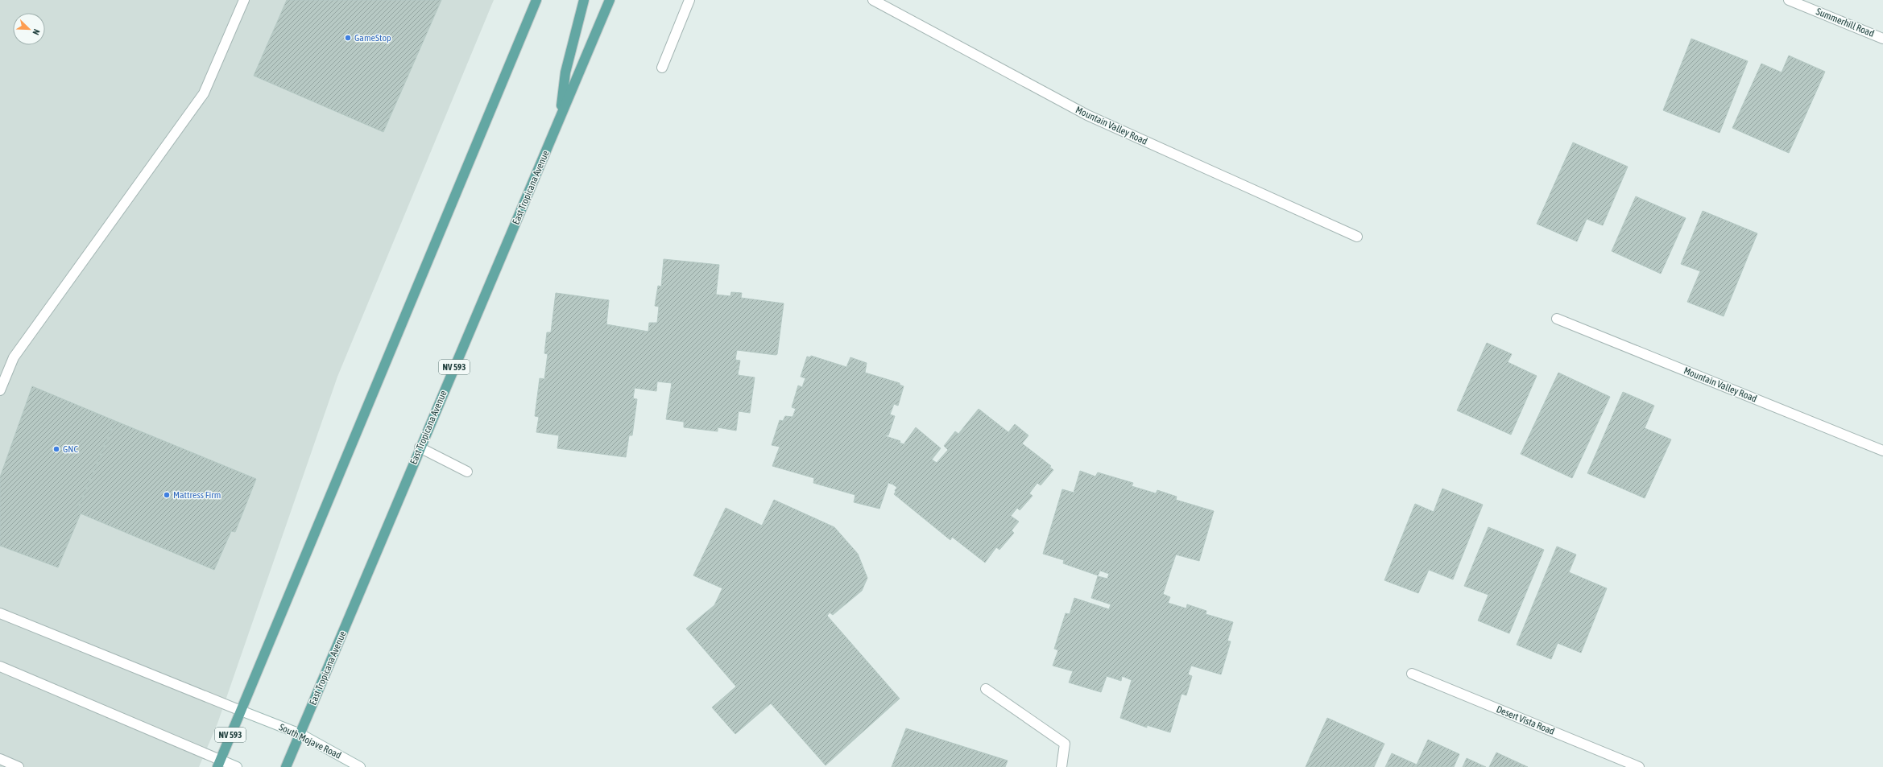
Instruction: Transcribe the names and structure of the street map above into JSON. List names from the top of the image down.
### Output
{
  "streets": {
    "main road": ["East Tropicana Avenue", "NV 593"],
    "street": [
      "Summerhill Road",
      "Mountain Valley Road",
      "Desert Vista Road",
      "South Mojave Road"
    ]
  },
  "crossings": [
    ["East Tropicana Avenue", "South Mojave Road"],
    ["NV 593", "South Mojave Road"]
  ],
  "places": ["GameStop", "GNC", "Mattress Firm"],
  "north": "bottom right"
}
